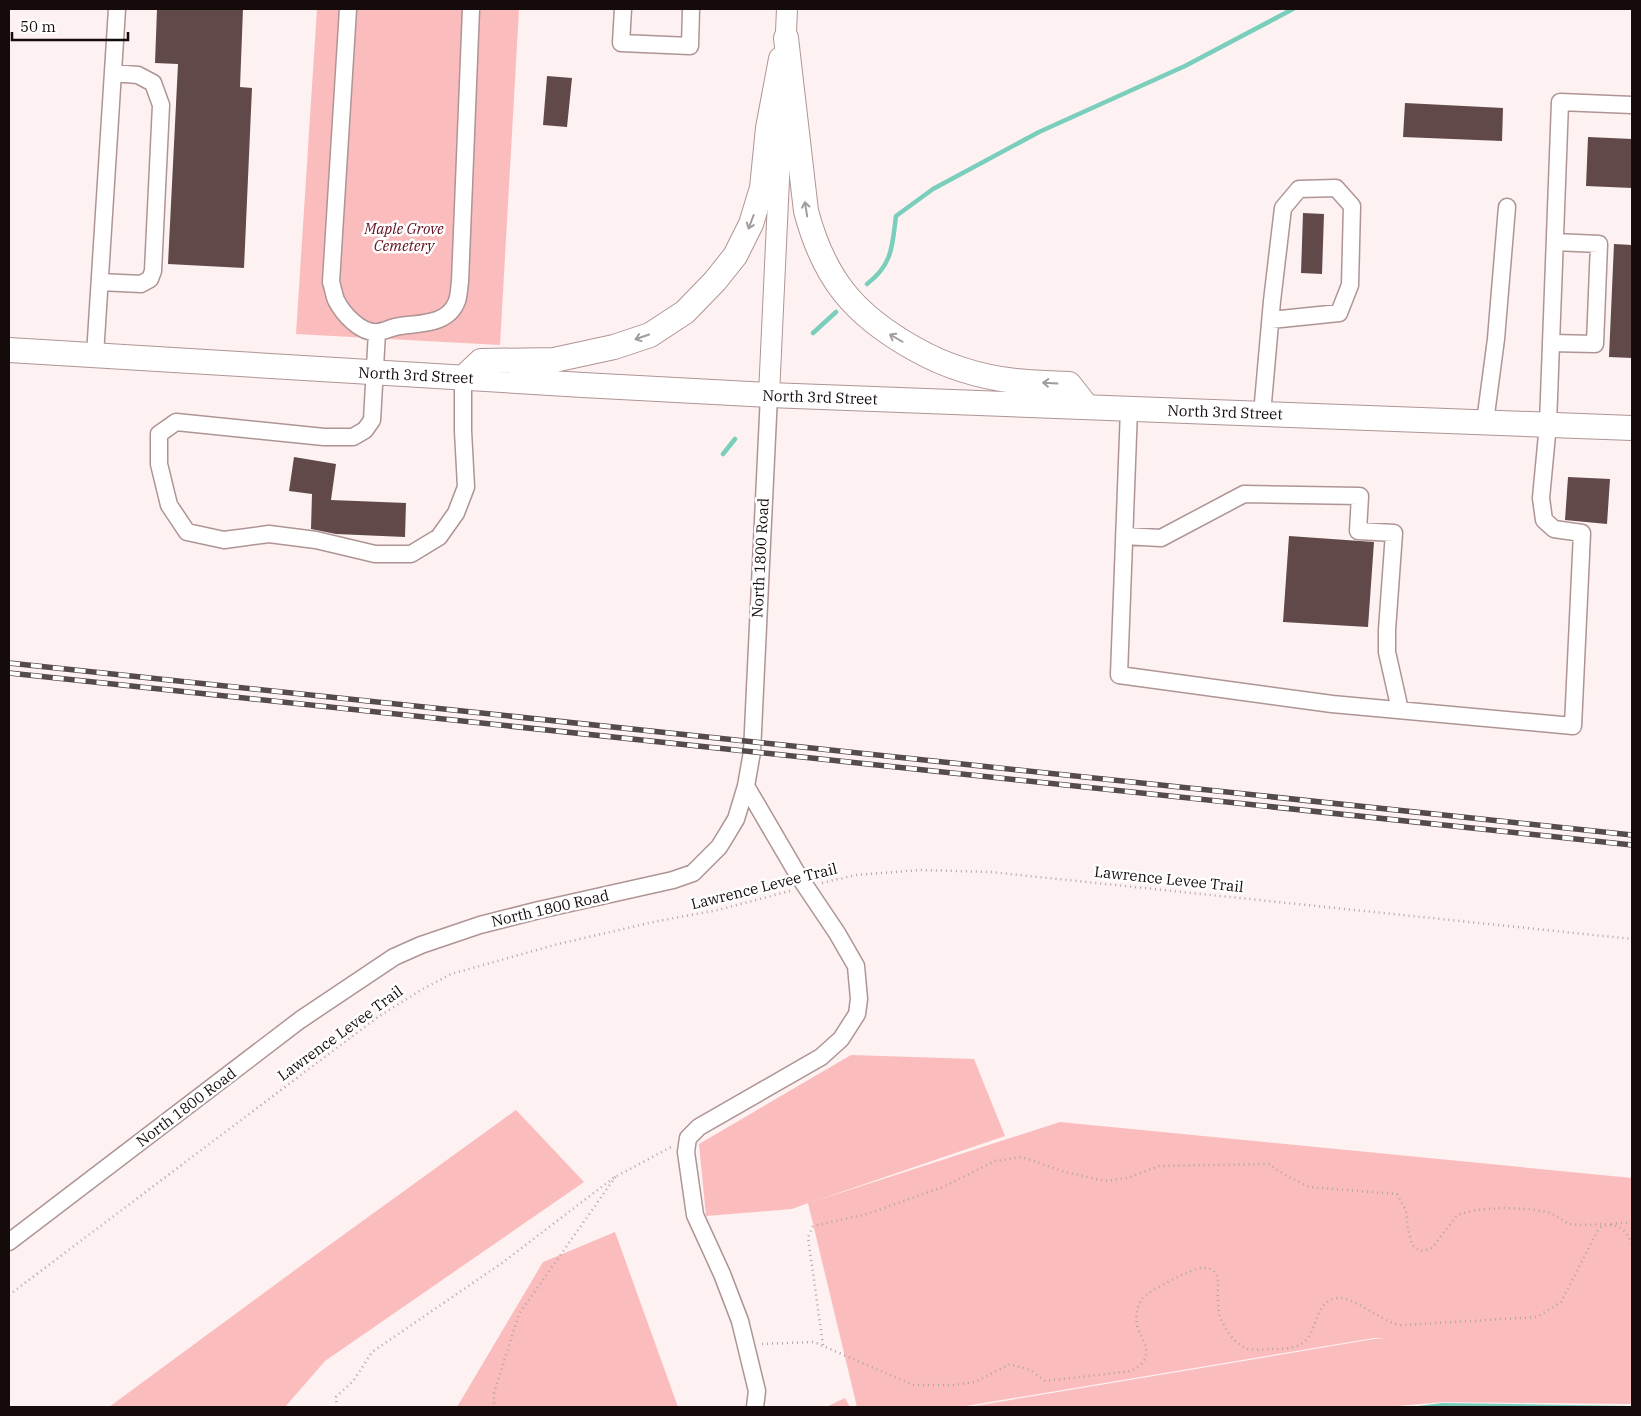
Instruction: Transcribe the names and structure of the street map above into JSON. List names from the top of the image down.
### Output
{
  "streets": {
    "highway": ["North 3rd Street"],
    "street": ["North 1800 Road"],
    "path": ["Lawrence Levee Trail"]
  },
  "crossings": [
    ["North 3rd Street", "North 1800 Road"]
  ],
  "parks": ["Maple Grove Cemetery"],
  "scale_bar": "50 m"
}
